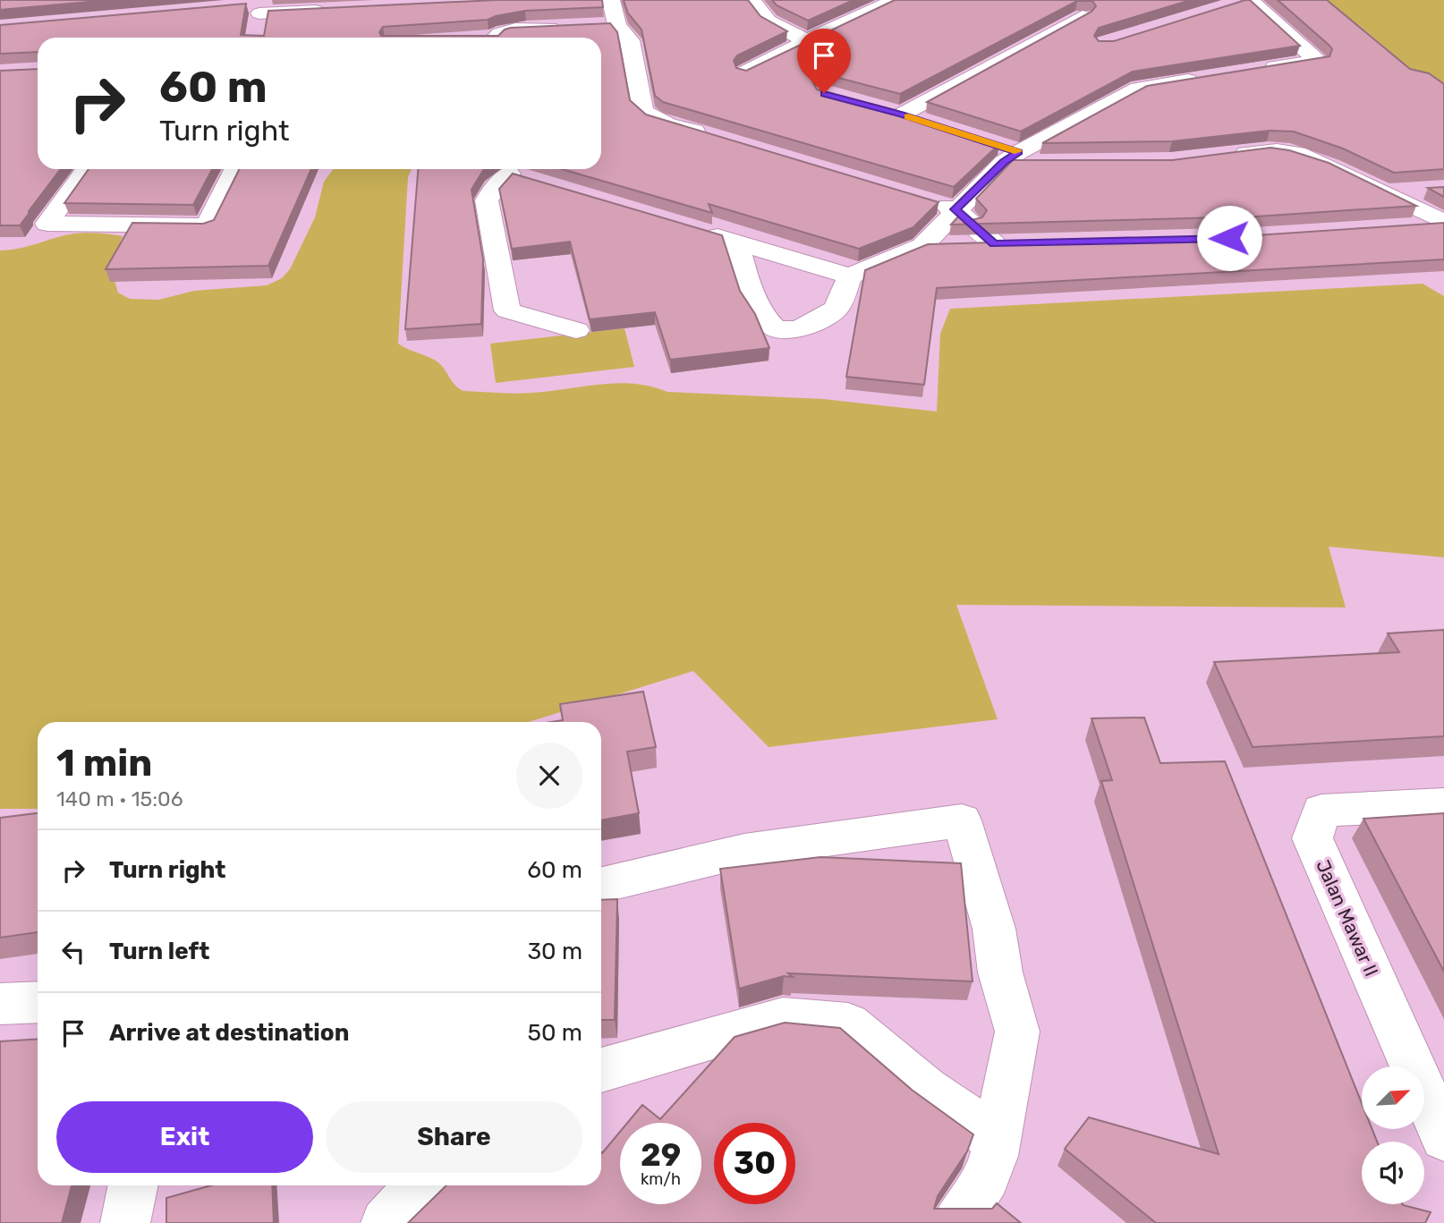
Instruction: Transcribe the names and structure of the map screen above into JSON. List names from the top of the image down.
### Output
{
  "streets": {
    "street": ["Jalan Mawar II"]
  },
  "north": "top right",
  "page": {
    "turn": ["60 m", "Turn right"],
    "heading": ["1 min", "140 m · 15:06"],
    "list": [
      {
        "name": "Turn right",
        "value": "60 m"
      },
      {
        "name": "Turn left",
        "value": "30 m"
      },
      {
        "name": "Arrive at destination",
        "value": "50 m"
      }
    ],
    "buttons": ["Exit", "Share"],
    "speed": "29 km/h",
    "limit": "30"
  }
}
